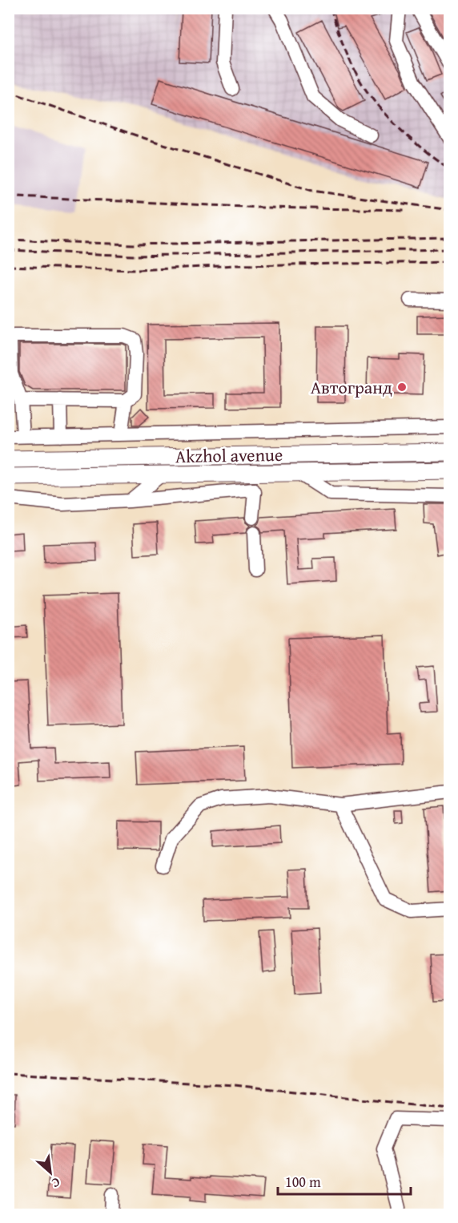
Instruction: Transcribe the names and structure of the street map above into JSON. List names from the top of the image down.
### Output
{
  "streets": {
    "main road": ["Akzhol avenue"]
  },
  "places": ["Автогранд"],
  "scale_bar": "100 m",
  "north": "bottom right"
}
